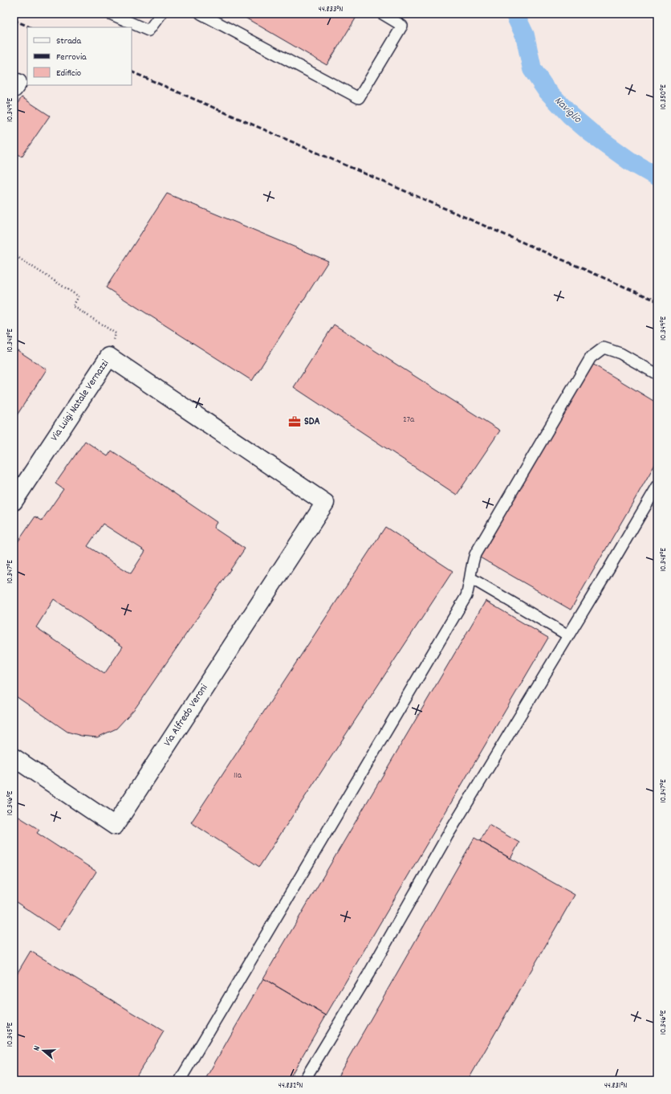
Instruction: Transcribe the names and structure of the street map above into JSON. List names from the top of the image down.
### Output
{
  "streets": {
    "street": ["Via Luigi Natale Vernazzi", "Via Alfredo Veroni"]
  },
  "crossings": [
    ["Via Luigi Natale Vernazzi", "Via Alfredo Veroni"]
  ],
  "water": ["Naviglio"],
  "places": {
    "office": ["SDA"]
  },
  "house_numbers": ["27a", "11a"],
  "legend": ["Strada", "Ferrovia", "Edificio"],
  "north": "left",
  "coordinates": [
    "44.833°N",
    "10.350°E",
    "10.349°E",
    "10.348°E",
    "10.347°E",
    "10.346°E",
    "10.345°E",
    "44.832°N",
    "44.831°N"
  ]
}
